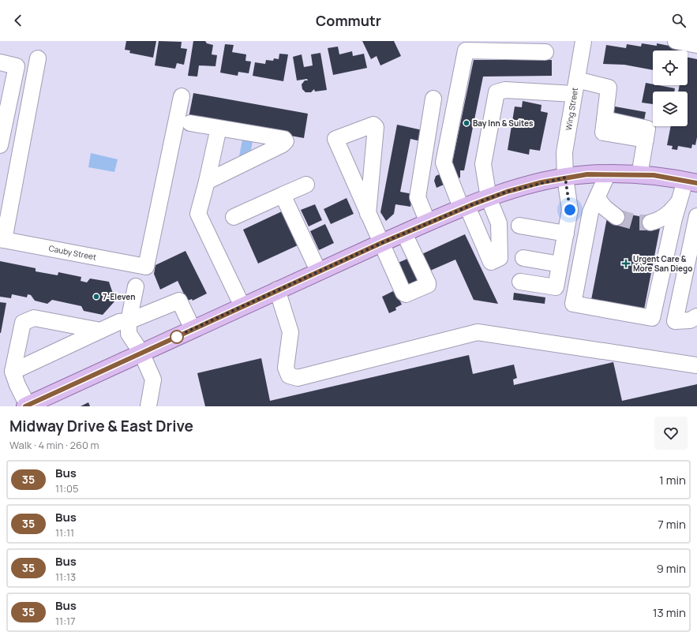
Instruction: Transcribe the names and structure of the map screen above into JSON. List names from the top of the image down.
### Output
{
  "streets": {
    "street": ["Wing Street", "Cauby Street"]
  },
  "places": {
    "other": ["Bay Inn & Suites", "7-Eleven"],
    "health": ["Urgent Care & More San Diego"]
  },
  "lines": ["bus line 35"],
  "page": {
    "header": "Commutr",
    "heading": ["Midway Drive & East Drive", "Walk · 4 min · 260 m"],
    "list": [
      {
        "mark": "35",
        "name": "Bus",
        "note": "11:05",
        "value": "1 min"
      },
      {
        "mark": "35",
        "name": "Bus",
        "note": "11:11",
        "value": "7 min"
      },
      {
        "mark": "35",
        "name": "Bus",
        "note": "11:13",
        "value": "9 min"
      },
      {
        "mark": "35",
        "name": "Bus",
        "note": "11:17",
        "value": "13 min"
      }
    ]
  }
}
